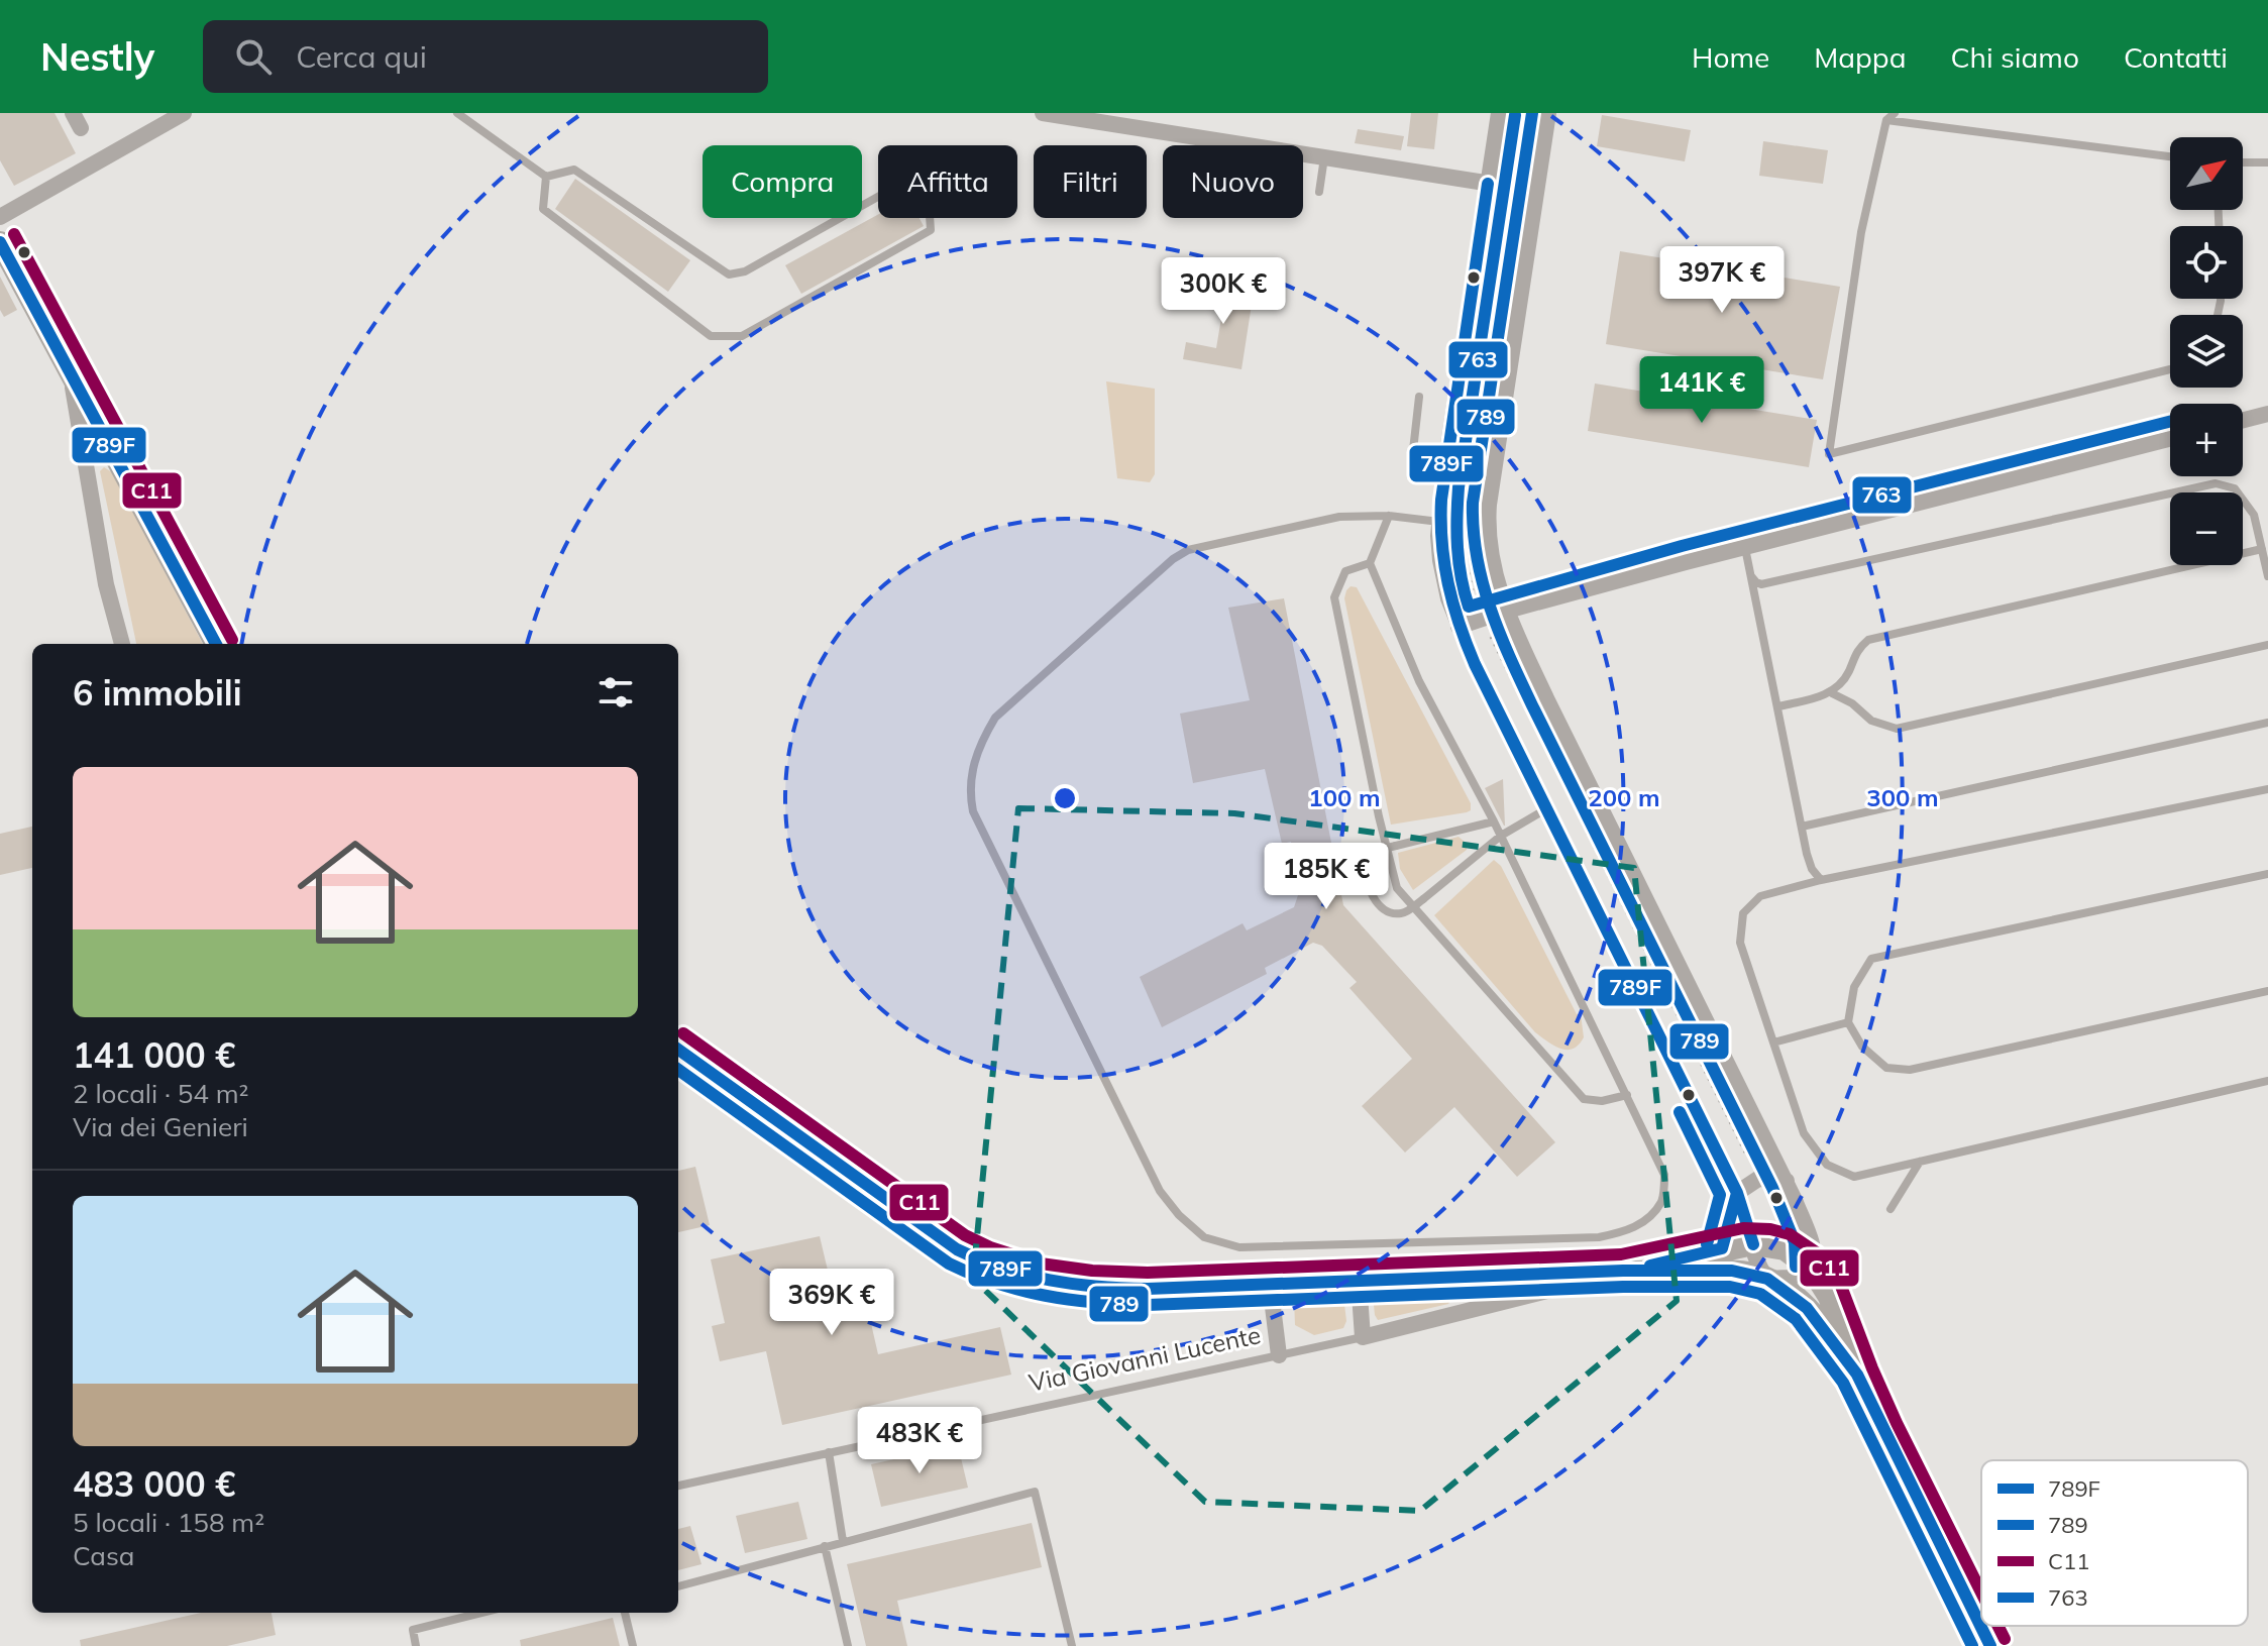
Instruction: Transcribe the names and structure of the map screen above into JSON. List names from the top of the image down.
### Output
{
  "streets": {
    "street": ["Via Giovanni Lucente"]
  },
  "lines": [
    "transit line 789",
    "transit line 763",
    "transit line 789F",
    "transit line C11"
  ],
  "legend": [
    "789F",
    "789",
    "C11",
    "763"
  ],
  "north": "top right",
  "page": {
    "header": "Nestly",
    "search": "Cerca qui",
    "nav": [
      "Home",
      "Mappa",
      "Chi siamo",
      "Contatti"
    ],
    "map_buttons": ["+", "−"],
    "chip": [
      "Compra",
      "Affitta",
      "Filtri",
      "Nuovo"
    ],
    "price": [
      "397K €",
      "300K €",
      "141K €",
      "185K €",
      "369K €",
      "483K €"
    ],
    "heading": "6 immobili",
    "list": [
      {
        "name": "141 000 €",
        "note": "2 locali · 54 m² · Via dei Genieri"
      },
      {
        "name": "483 000 €",
        "note": "5 locali · 158 m² · Casa"
      }
    ]
  },
  "rings": ["100 m", "200 m", "300 m"]
}
